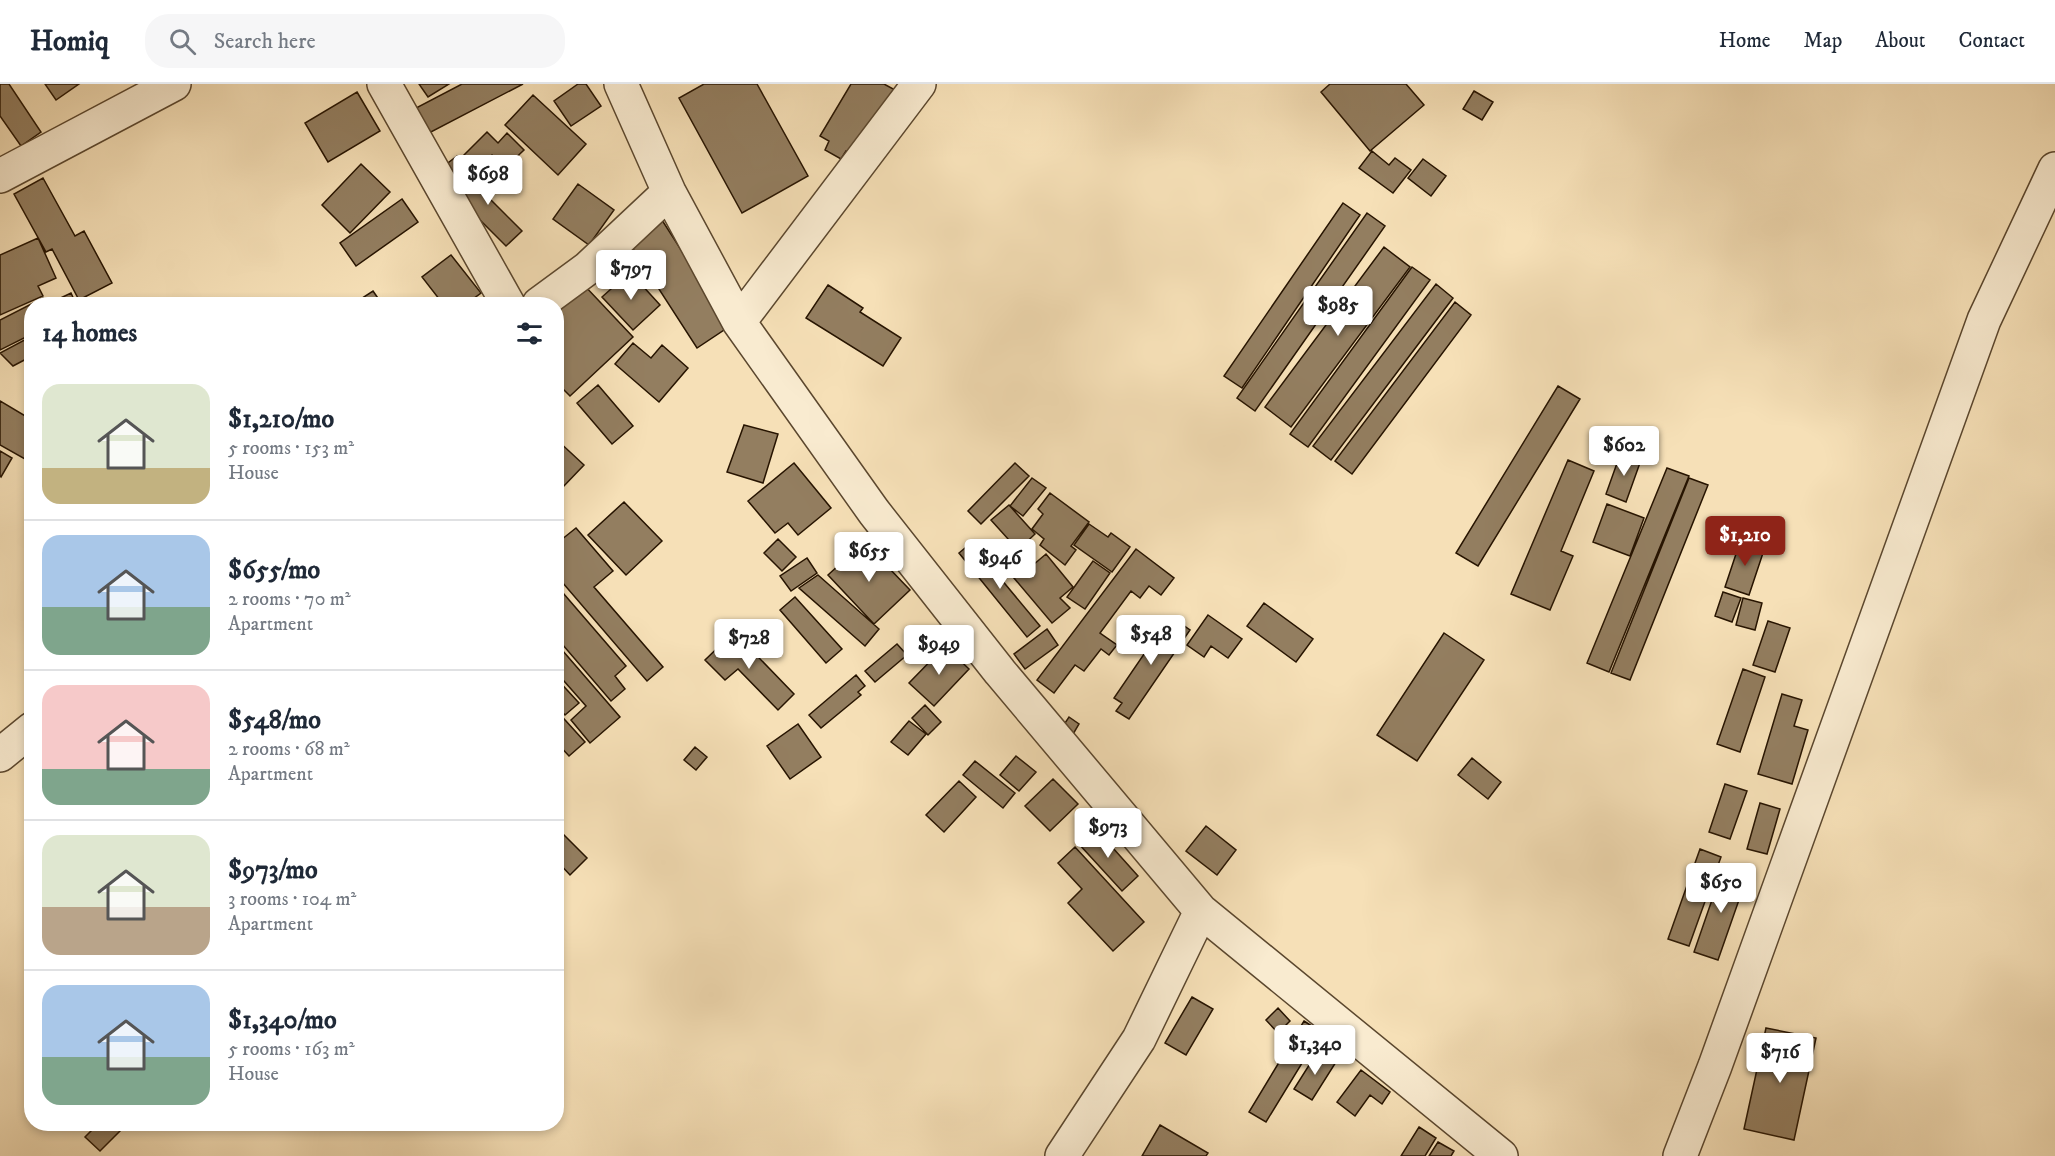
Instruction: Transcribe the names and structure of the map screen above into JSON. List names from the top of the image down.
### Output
{
  "page": {
    "header": "Homiq",
    "search": "Search here",
    "nav": [
      "Home",
      "Map",
      "About",
      "Contact"
    ],
    "price": [
      "$698",
      "$797",
      "$985",
      "$602",
      "$1,210",
      "$655",
      "$946",
      "$548",
      "$728",
      "$949",
      "$973",
      "$650",
      "$1,340",
      "$716"
    ],
    "heading": "14 homes",
    "list": [
      {
        "name": "$1,210/mo",
        "note": "5 rooms · 153 m² · House"
      },
      {
        "name": "$655/mo",
        "note": "2 rooms · 70 m² · Apartment"
      },
      {
        "name": "$548/mo",
        "note": "2 rooms · 68 m² · Apartment"
      },
      {
        "name": "$973/mo",
        "note": "3 rooms · 104 m² · Apartment"
      },
      {
        "name": "$1,340/mo",
        "note": "5 rooms · 163 m² · House"
      }
    ]
  }
}
